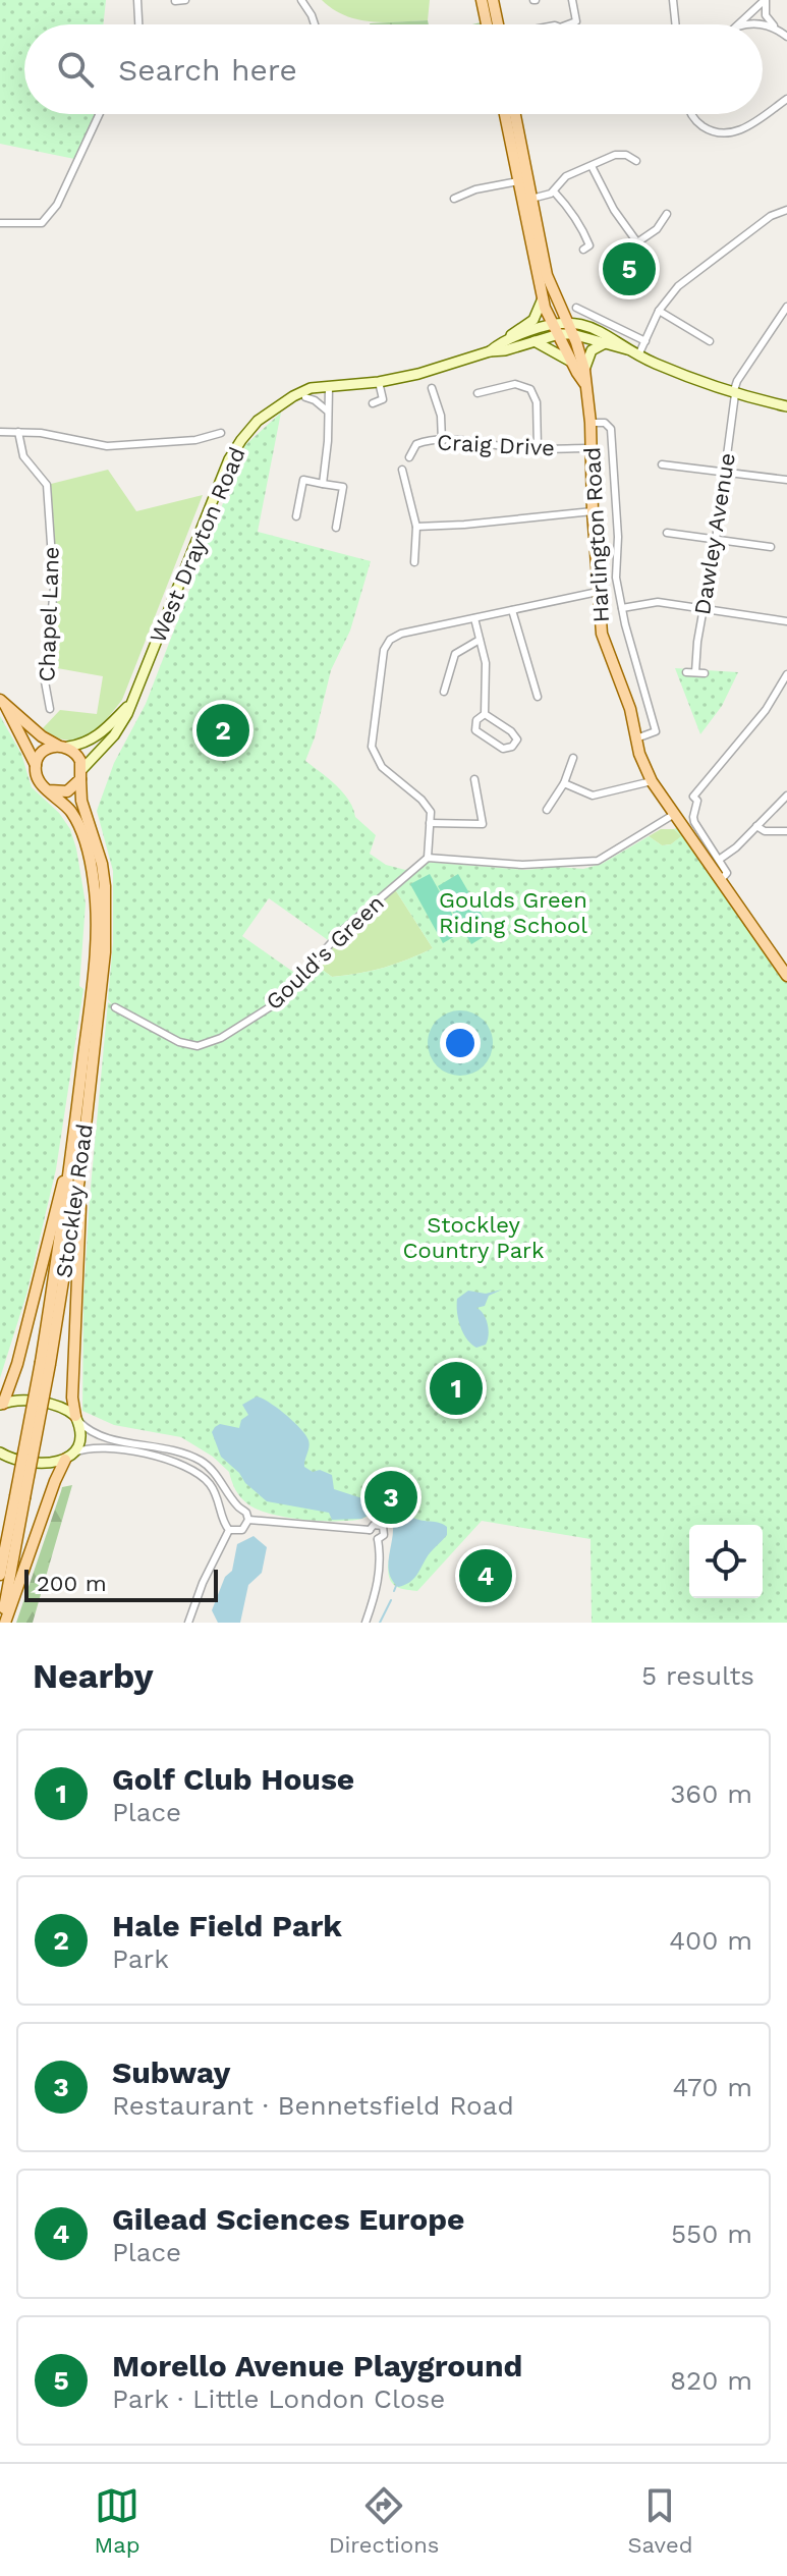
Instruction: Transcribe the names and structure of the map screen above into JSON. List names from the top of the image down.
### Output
{
  "streets": {
    "main road": ["Harlington Road", "West Drayton Road", "Stockley Road"],
    "street": [
      "Craig Drive",
      "Dawley Avenue",
      "Chapel Lane",
      "Gould's Green"
    ]
  },
  "crossings": [
    ["Craig Drive", "Harlington Road"],
    ["Dawley Avenue", "West Drayton Road"],
    ["Harlington Road", "West Drayton Road"],
    ["West Drayton Road", "Stockley Road"]
  ],
  "parks": ["Goulds Green Riding School", "Stockley Country Park"],
  "scale_bar": "200 m",
  "page": {
    "search": "Search here",
    "pins": [
      "5",
      "2",
      "1",
      "3",
      "4"
    ],
    "scale": "200 m",
    "heading": ["Nearby", "5 results"],
    "list": [
      {
        "mark": "1",
        "name": "Golf Club House",
        "note": "Place",
        "value": "360 m"
      },
      {
        "mark": "2",
        "name": "Hale Field Park",
        "note": "Park",
        "value": "400 m"
      },
      {
        "mark": "3",
        "name": "Subway",
        "note": "Restaurant · Bennetsfield Road",
        "value": "470 m"
      },
      {
        "mark": "4",
        "name": "Gilead Sciences Europe",
        "note": "Place",
        "value": "550 m"
      },
      {
        "mark": "5",
        "name": "Morello Avenue Playground",
        "note": "Park · Little London Close",
        "value": "820 m"
      }
    ],
    "nav": ["Map", "Directions", "Saved"]
  }
}
